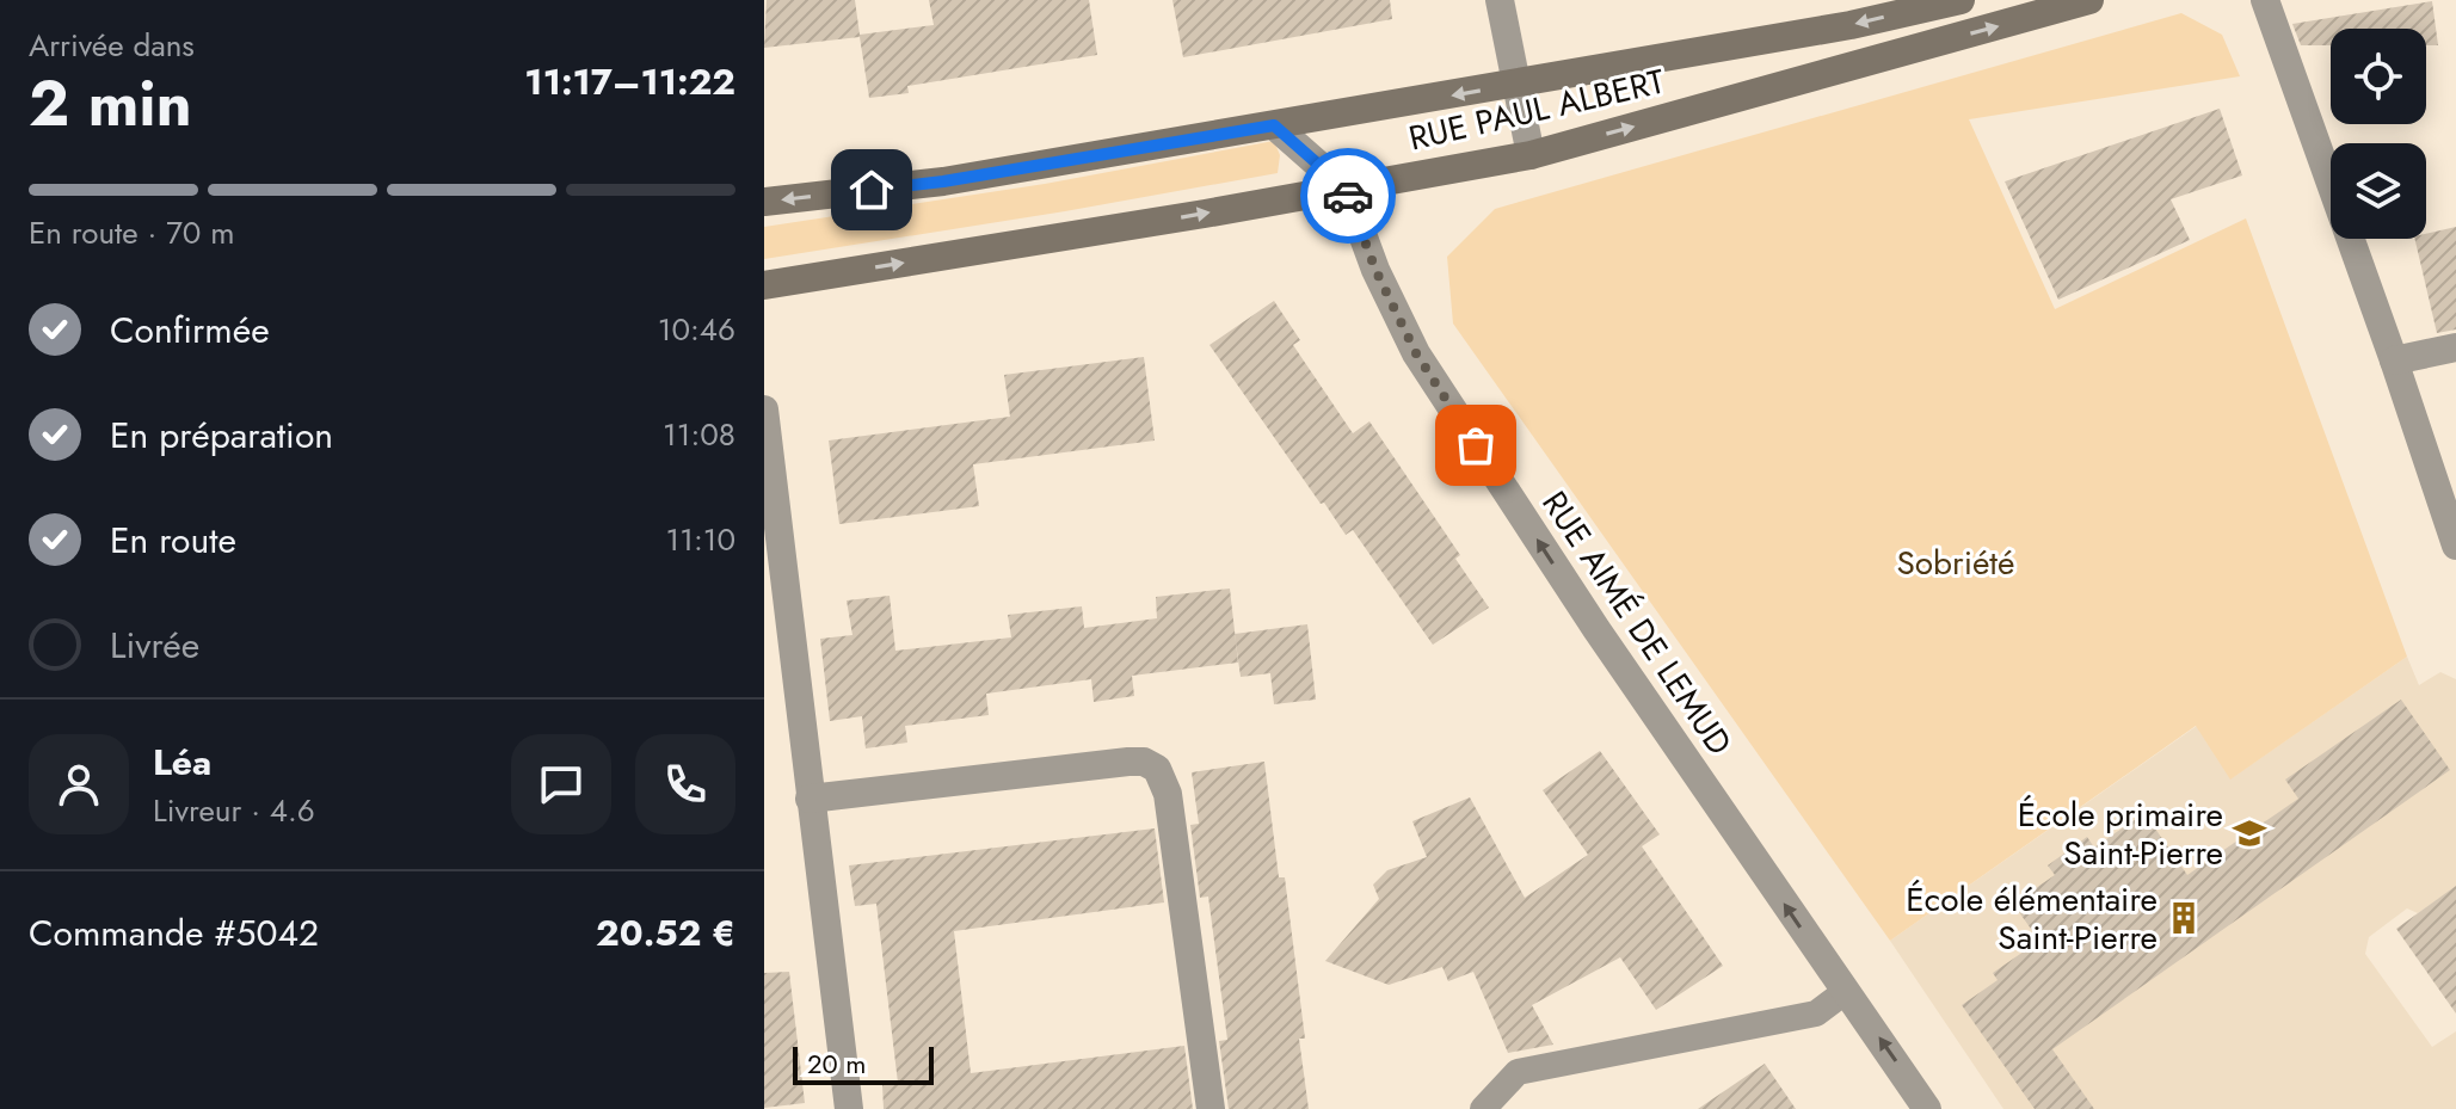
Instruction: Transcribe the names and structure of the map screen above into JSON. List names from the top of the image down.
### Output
{
  "streets": {
    "main road": ["RUE PAUL ALBERT"],
    "street": ["RUE AIMÉ DE LEMUD"]
  },
  "crossings": [
    ["RUE PAUL ALBERT", "RUE AIMÉ DE LEMUD"]
  ],
  "one_way": ["RUE AIMÉ DE LEMUD"],
  "parks": ["Sobriété"],
  "places": {
    "school or university": ["École primaire Saint-Pierre"],
    "building": ["École élémentaire Saint-Pierre"]
  },
  "scale_bar": "20 m",
  "page": {
    "heading": ["2 min", "Arrivée dans", "11:17–11:22"],
    "panel": [
      "Léa",
      "Livreur · 4.6",
      "Commande #5042",
      "20.52 €"
    ],
    "bar": "En route · 70 m",
    "list": [
      ["Confirmée", "10:46"],
      ["En préparation", "11:08"],
      ["En route", "11:10"],
      "Livrée"
    ],
    "scale": "20 m"
  }
}
